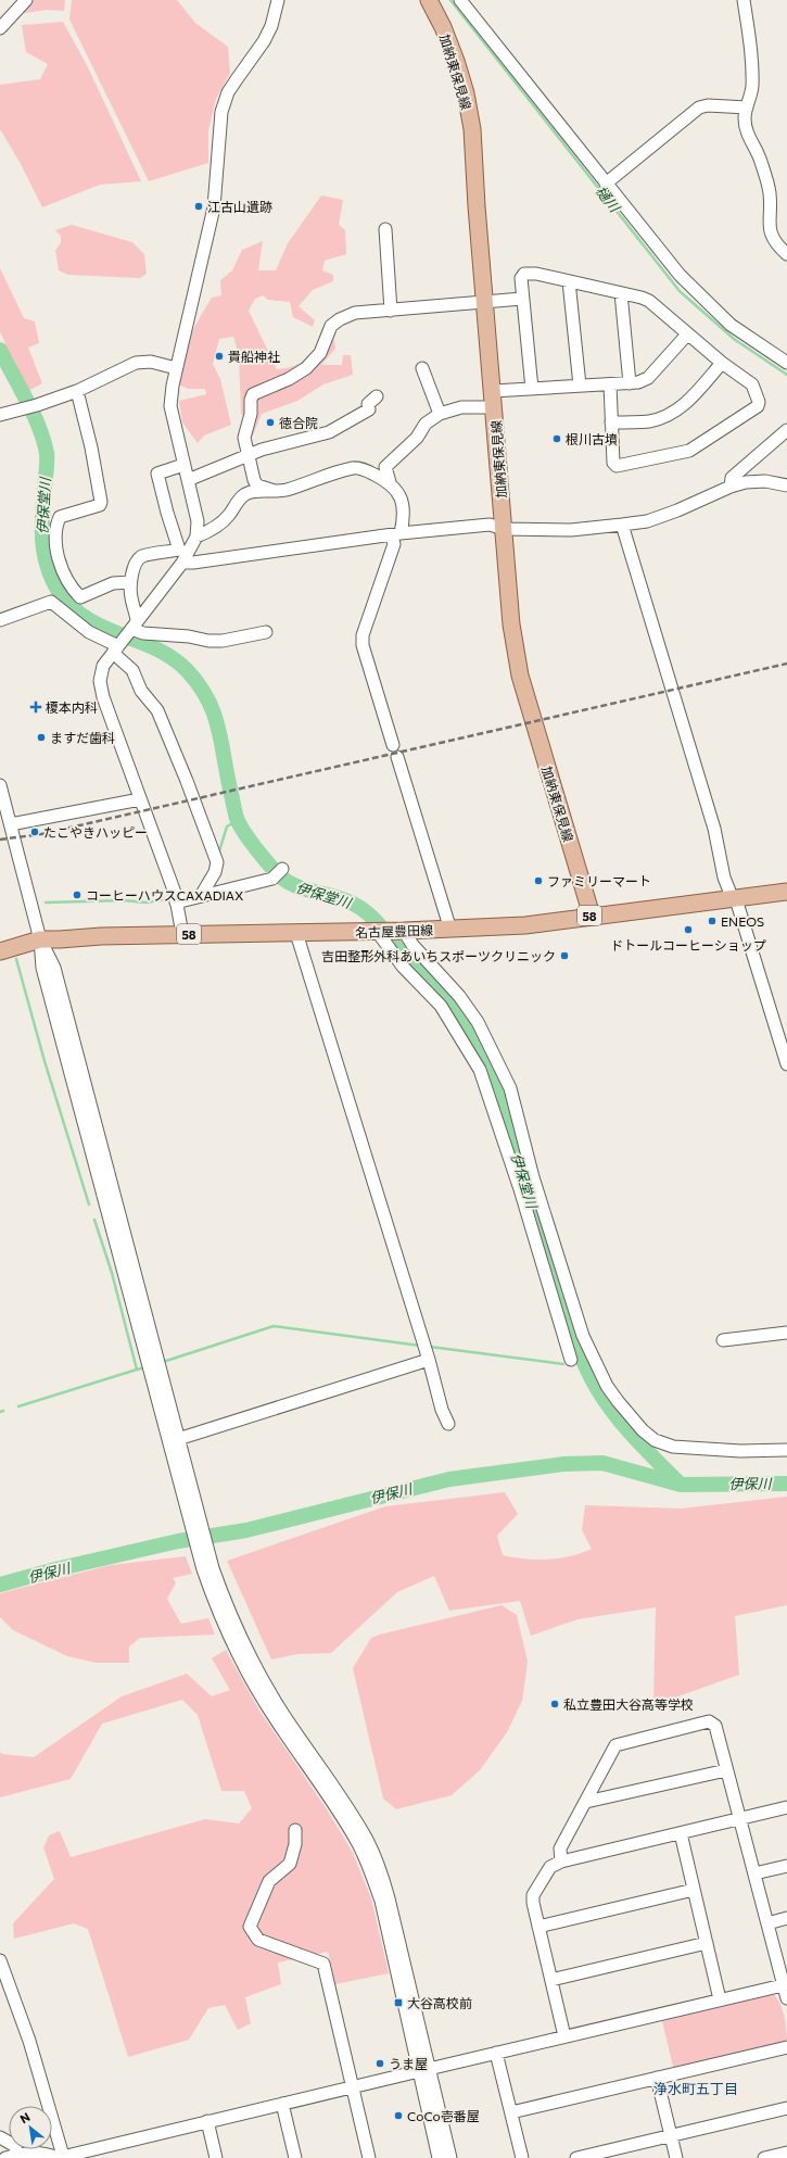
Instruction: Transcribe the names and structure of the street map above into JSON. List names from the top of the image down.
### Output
{
  "streets": {
    "main road": ["加納東保見線", "58", "名古屋豊田線"]
  },
  "crossings": [
    ["加納東保見線", "名古屋豊田線"]
  ],
  "districts": ["浄水町五丁目"],
  "water": ["樋川", "伊保堂川", "伊保川"],
  "places": {
    "other": [
      "江古山遺跡",
      "貴船神社",
      "徳合院",
      "根川古墳",
      "ますだ歯科",
      "たこやきハッピー",
      "ファミリーマート",
      "コーヒーハウスCAXADIAX",
      "ENEOS",
      "ドトールコーヒーショップ",
      "吉田整形外科あいちスポーツクリニック",
      "私立豊田大谷高等学校",
      "うま屋",
      "CoCo壱番屋"
    ],
    "health": ["榎本内科"],
    "transit": ["大谷高校前"]
  },
  "north": "top left"
}
